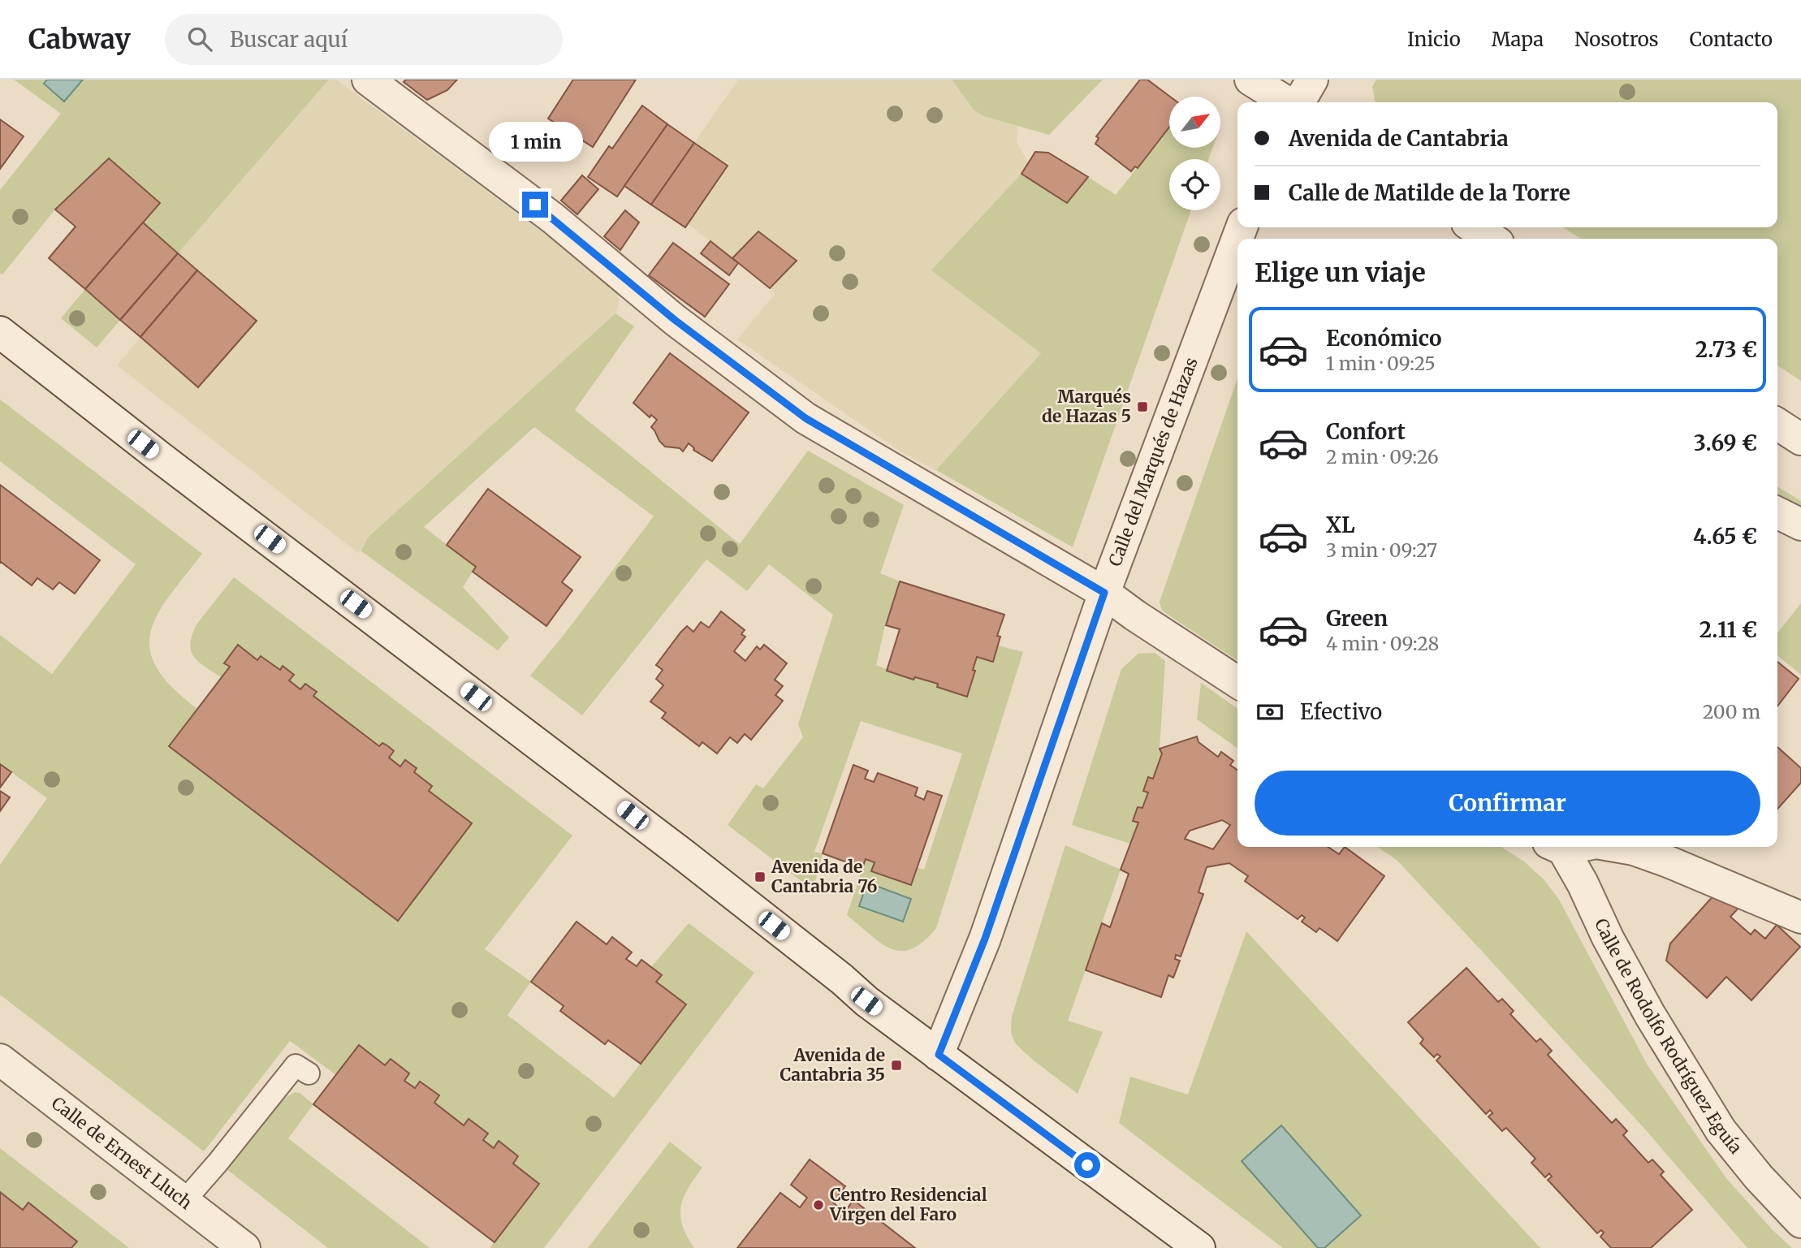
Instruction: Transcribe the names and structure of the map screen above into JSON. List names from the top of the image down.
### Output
{
  "streets": {
    "street": ["Calle del Marqués de Hazas", "Calle de Rodolfo Rodríguez Eguía", "Calle de Ernest Lluch"]
  },
  "places": {
    "transit": ["Marqués de Hazas 5", "Avenida de Cantabria 76", "Avenida de Cantabria 35"],
    "other": ["Centro Residencial Virgen del Faro"]
  },
  "north": "top right",
  "page": {
    "header": "Cabway",
    "search": "Buscar aquí",
    "nav": [
      "Inicio",
      "Mapa",
      "Nosotros",
      "Contacto"
    ],
    "banner": ["Avenida de Cantabria", "Calle de Matilde de la Torre"],
    "bubble": "1 min",
    "heading": "Elige un viaje",
    "list": [
      {
        "name": "Económico",
        "note": "1 min · 09:25",
        "value": "2.73 €"
      },
      {
        "name": "Confort",
        "note": "2 min · 09:26",
        "value": "3.69 €"
      },
      {
        "name": "XL",
        "note": "3 min · 09:27",
        "value": "4.65 €"
      },
      {
        "name": "Green",
        "note": "4 min · 09:28",
        "value": "2.11 €"
      }
    ],
    "pay": ["Efectivo", "200 m"],
    "buttons": "Confirmar"
  }
}
